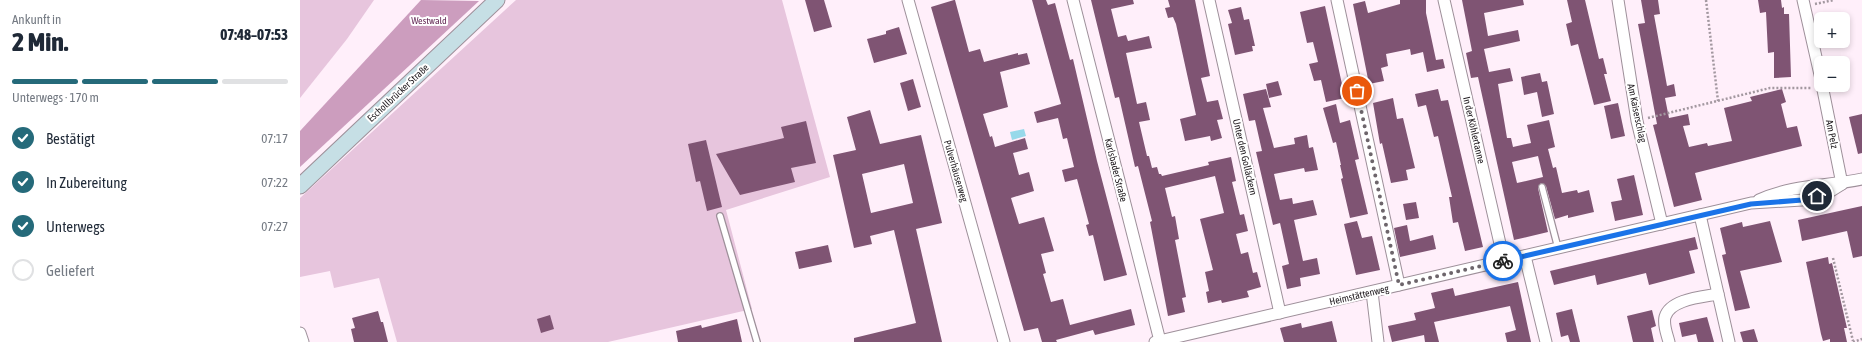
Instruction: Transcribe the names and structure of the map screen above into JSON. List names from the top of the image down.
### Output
{
  "streets": {
    "main road": ["Eschollbrücker Straße"],
    "street": [
      "Am Kaiserschlag",
      "In der Köhlertanne",
      "Am Pelz",
      "Unter den Golläckern",
      "Karlsbader Straße",
      "Pulverhäuserweg",
      "Heimstättenweg"
    ]
  },
  "crossings": [
    ["Am Kaiserschlag", "Heimstättenweg"],
    ["In der Köhlertanne", "Heimstättenweg"],
    ["Am Pelz", "Heimstättenweg"],
    ["Unter den Golläckern", "Heimstättenweg"],
    ["Karlsbader Straße", "Heimstättenweg"]
  ],
  "parks": ["Westwald"],
  "page": {
    "heading": ["2 Min.", "Ankunft in", "07:48–07:53"],
    "map_buttons": ["+", "−"],
    "bar": "Unterwegs · 170 m",
    "list": [
      ["Bestätigt", "07:17"],
      ["In Zubereitung", "07:22"],
      ["Unterwegs", "07:27"],
      "Geliefert"
    ]
  }
}
